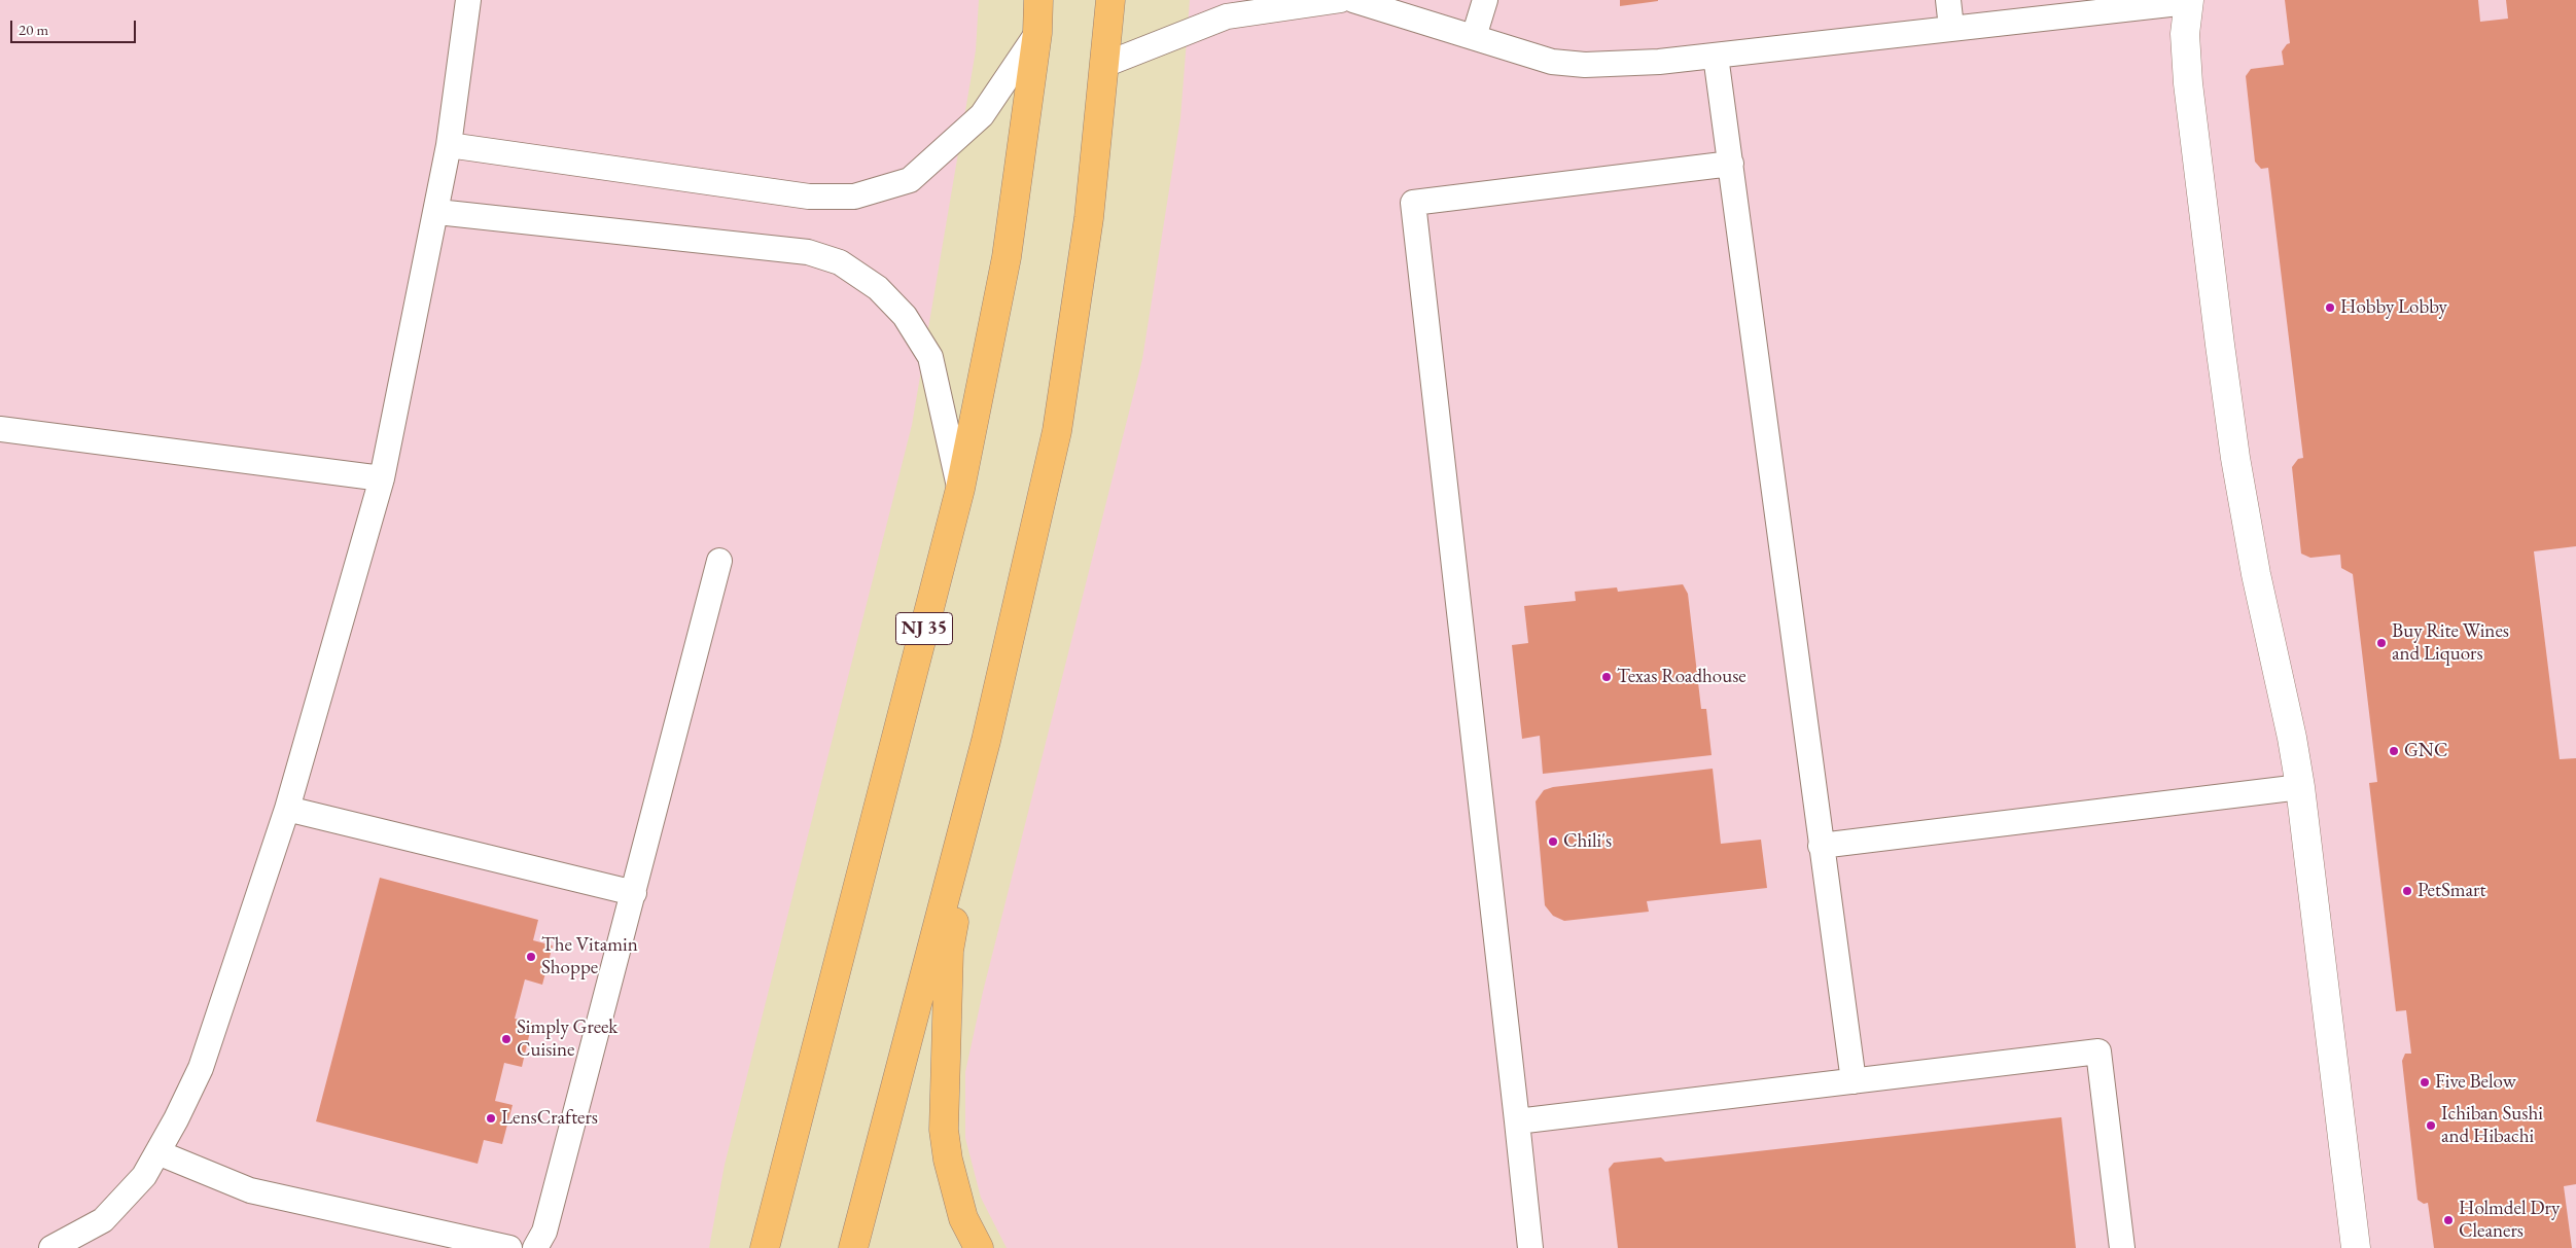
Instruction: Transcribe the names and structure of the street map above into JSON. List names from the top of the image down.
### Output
{
  "streets": {
    "highway": ["NJ 35"]
  },
  "places": [
    "Hobby Lobby",
    "Buy Rite Wines and Liquors",
    "Texas Roadhouse",
    "GNC",
    "Chili's",
    "PetSmart",
    "The Vitamin Shoppe",
    "Simply Greek Cuisine",
    "Five Below",
    "LensCrafters",
    "Ichiban Sushi and Hibachi",
    "Holmdel Dry Cleaners"
  ],
  "scale_bar": "20 m"
}
